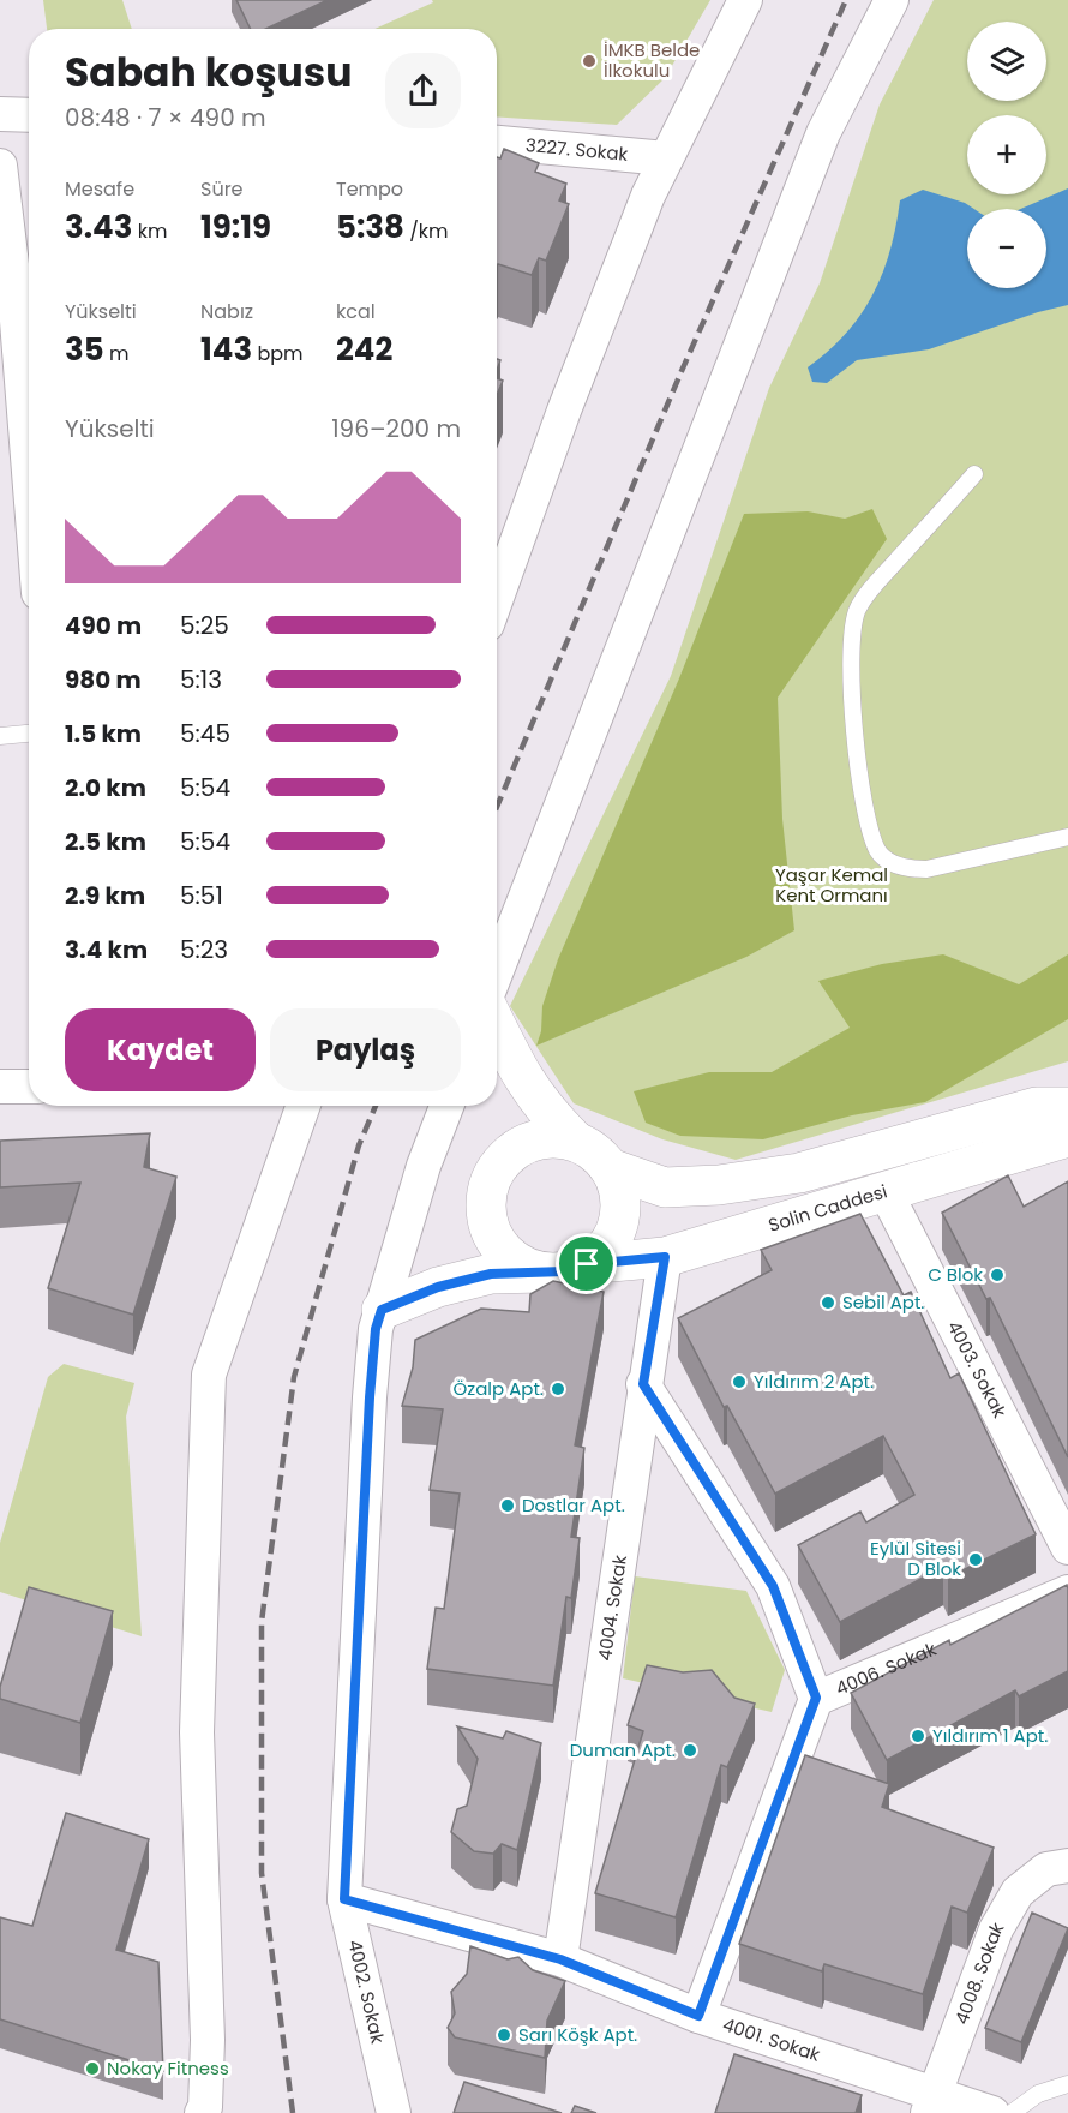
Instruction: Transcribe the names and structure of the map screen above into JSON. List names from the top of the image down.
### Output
{
  "streets": {
    "street": [
      "3227. Sokak",
      "Solin Caddesi",
      "4003. Sokak",
      "4004. Sokak",
      "4006. Sokak",
      "4008. Sokak",
      "4002. Sokak",
      "4001. Sokak"
    ]
  },
  "crossings": [
    ["Solin Caddesi", "4003. Sokak"],
    ["Solin Caddesi", "4004. Sokak"],
    ["4004. Sokak", "4001. Sokak"],
    ["4006. Sokak", "4001. Sokak"],
    ["4008. Sokak", "4001. Sokak"],
    ["4002. Sokak", "4001. Sokak"]
  ],
  "parks": ["Yaşar Kemal Kent Ormanı"],
  "places": [
    "İMKB Belde İlkokulu",
    "C Blok",
    "Sebil Apt.",
    "Yıldırım 2 Apt.",
    "Özalp Apt.",
    "Dostlar Apt.",
    "Eylül Sitesi D Blok",
    "Yıldırım 1 Apt.",
    "Duman Apt.",
    "Sarı Köşk Apt.",
    "Nokay Fitness"
  ],
  "page": {
    "map_buttons": ["+", "−"],
    "heading": ["Sabah koşusu", "08:48 · 7 × 490 m"],
    "stats": [
      ["Mesafe", "3.43 km"],
      ["Süre", "19:19"],
      ["Tempo", "5:38 /km"],
      ["Yükselti", "35 m"],
      ["Nabız", "143 bpm"],
      ["kcal", "242"]
    ],
    "chart": ["Yükselti", "196–200 m"],
    "list": [
      {
        "name": "490 m",
        "note": "5:25"
      },
      {
        "name": "980 m",
        "note": "5:13"
      },
      {
        "name": "1.5 km",
        "note": "5:45"
      },
      {
        "name": "2.0 km",
        "note": "5:54"
      },
      {
        "name": "2.5 km",
        "note": "5:54"
      },
      {
        "name": "2.9 km",
        "note": "5:51"
      },
      {
        "name": "3.4 km",
        "note": "5:23"
      }
    ],
    "buttons": ["Kaydet", "Paylaş"]
  }
}
